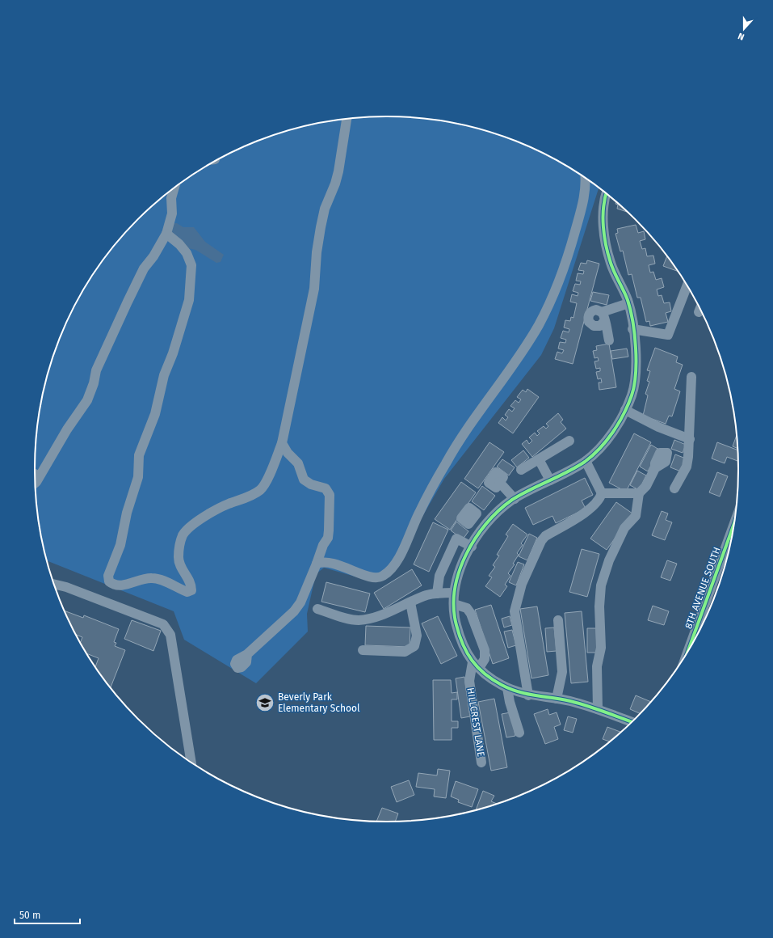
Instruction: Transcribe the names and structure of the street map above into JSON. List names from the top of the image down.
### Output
{
  "streets": {
    "street": ["8TH AVENUE SOUTH", "HILLCREST LANE"]
  },
  "places": {
    "school or university": ["Beverly Park Elementary School"]
  },
  "scale_bar": "50 m",
  "north": "bottom"
}
